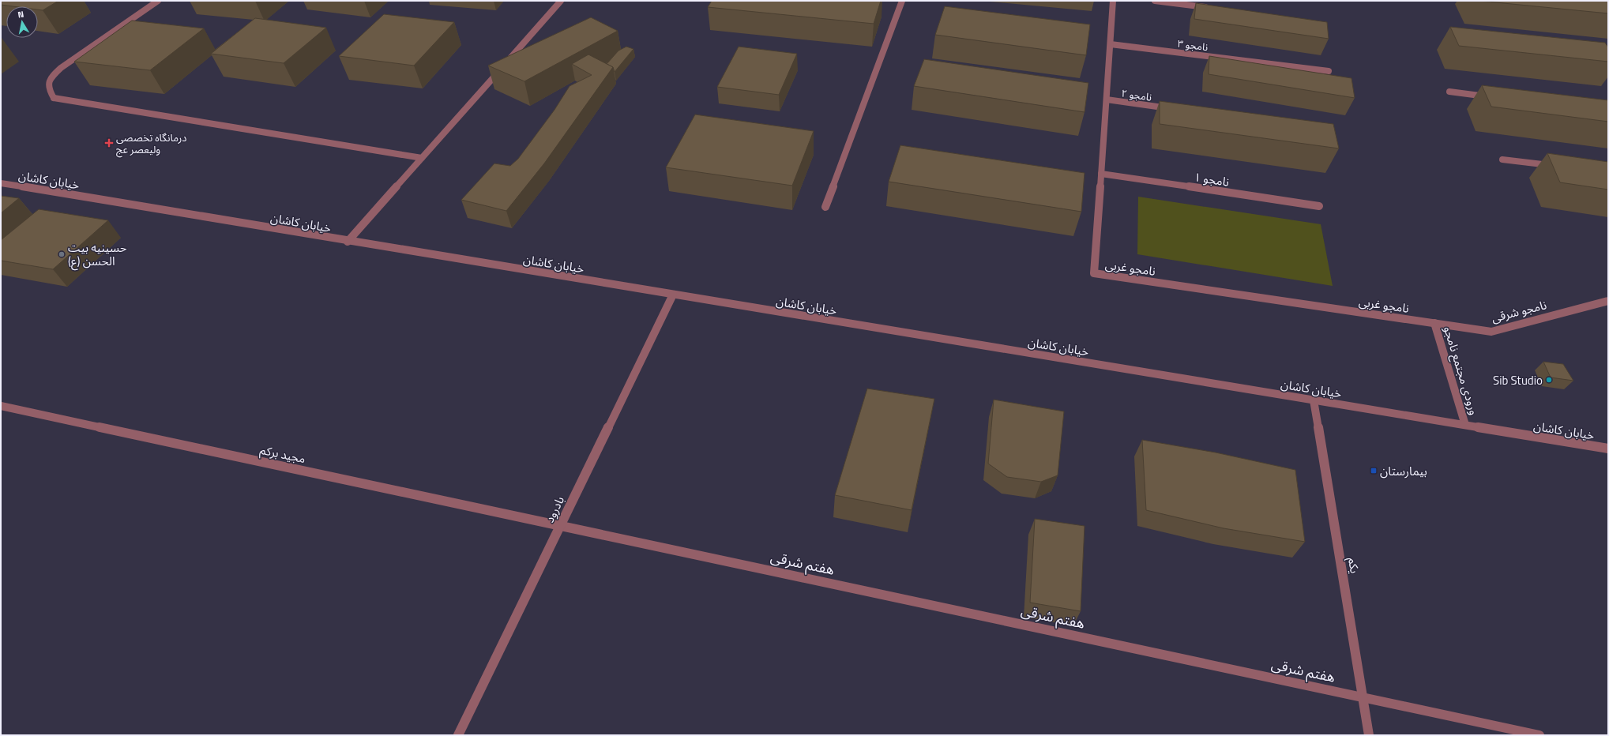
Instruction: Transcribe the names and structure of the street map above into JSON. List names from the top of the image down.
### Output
{
  "streets": {
    "street": [
      "نامجو ۳",
      "نامجو ۲",
      "نامجو ۱",
      "خیابان کاشان",
      "نامجو غربی",
      "نامجو شرقی",
      "ورودی مجتمع نامجو",
      "مجید برکم",
      "بادرود",
      "هفتم شرقی",
      "یکم"
    ]
  },
  "crossings": [
    ["نامجو ۳", "نامجو غربی"],
    ["نامجو ۲", "نامجو غربی"],
    ["نامجو ۱", "نامجو غربی"],
    ["خیابان کاشان", "ورودی مجتمع نامجو"],
    ["خیابان کاشان", "بادرود"],
    ["خیابان کاشان", "یکم"],
    ["نامجو غربی", "نامجو شرقی"],
    ["نامجو غربی", "ورودی مجتمع نامجو"],
    ["نامجو شرقی", "ورودی مجتمع نامجو"],
    ["مجید برکم", "بادرود"],
    ["مجید برکم", "هفتم شرقی"],
    ["بادرود", "هفتم شرقی"],
    ["هفتم شرقی", "یکم"]
  ],
  "places": {
    "health": ["درمانگاه تخصصی ولیعصر عج"],
    "other": ["حسینیه بیت الحسن (ع)", "Sib Studio"],
    "transit": ["بیمارستان"]
  },
  "north": "top"
}
